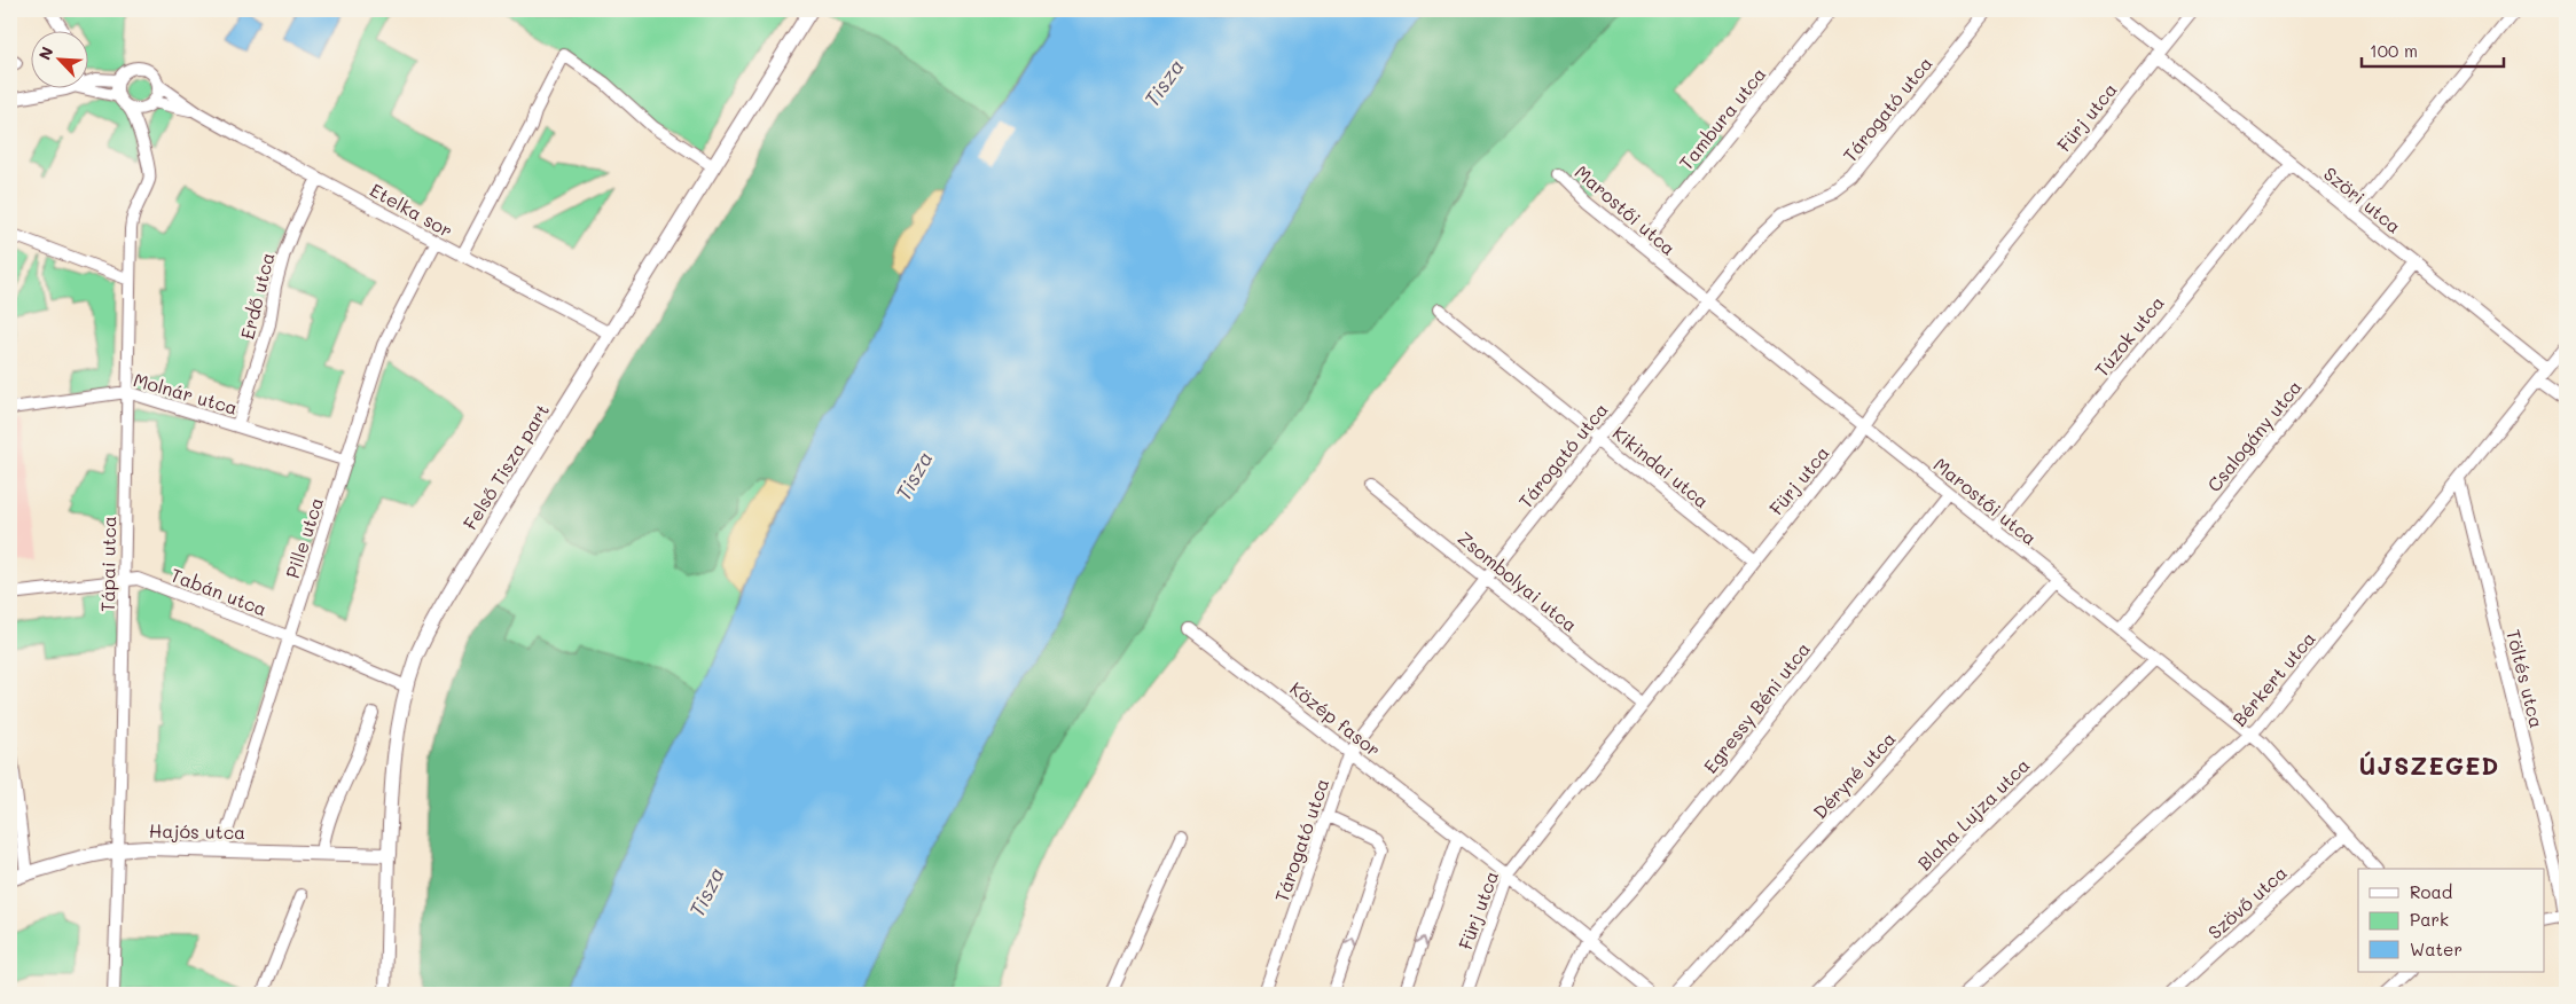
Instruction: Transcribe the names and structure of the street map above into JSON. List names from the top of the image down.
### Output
{
  "streets": {
    "main road": ["Felső Tisza part", "Hajós utca"],
    "street": [
      "Tárogató utca",
      "Fürj utca",
      "Tambura utca",
      "Szöri utca",
      "Etelka sor",
      "Marostői utca",
      "Erdő utca",
      "Túzok utca",
      "Molnár utca",
      "Csalogány utca",
      "Kikindai utca",
      "Pille utca",
      "Tápai utca",
      "Zsombolyai utca",
      "Tabán utca",
      "Bérkert utca",
      "Töltés utca",
      "Egressy Béni utca",
      "Közép fasor",
      "Déryné utca",
      "Blaha Lujza utca",
      "Szövő utca"
    ]
  },
  "crossings": [
    ["Tárogató utca", "Marostői utca"],
    ["Tárogató utca", "Kikindai utca"],
    ["Tárogató utca", "Zsombolyai utca"],
    ["Tárogató utca", "Közép fasor"],
    ["Fürj utca", "Szöri utca"],
    ["Fürj utca", "Marostői utca"],
    ["Fürj utca", "Kikindai utca"],
    ["Fürj utca", "Zsombolyai utca"],
    ["Fürj utca", "Közép fasor"],
    ["Tambura utca", "Marostői utca"],
    ["Szöri utca", "Túzok utca"],
    ["Szöri utca", "Csalogány utca"],
    ["Szöri utca", "Bérkert utca"],
    ["Etelka sor", "Erdő utca"],
    ["Etelka sor", "Felső Tisza part"],
    ["Etelka sor", "Pille utca"],
    ["Etelka sor", "Tápai utca"],
    ["Marostői utca", "Túzok utca"],
    ["Marostői utca", "Csalogány utca"],
    ["Marostői utca", "Bérkert utca"],
    ["Marostői utca", "Egressy Béni utca"],
    ["Marostői utca", "Déryné utca"],
    ["Marostői utca", "Blaha Lujza utca"],
    ["Marostői utca", "Szövő utca"],
    ["Erdő utca", "Molnár utca"],
    ["Molnár utca", "Pille utca"],
    ["Molnár utca", "Tápai utca"],
    ["Felső Tisza part", "Tabán utca"],
    ["Felső Tisza part", "Hajós utca"],
    ["Pille utca", "Tabán utca"],
    ["Pille utca", "Hajós utca"],
    ["Tápai utca", "Tabán utca"],
    ["Tápai utca", "Hajós utca"],
    ["Bérkert utca", "Töltés utca"],
    ["Egressy Béni utca", "Közép fasor"]
  ],
  "districts": ["ÚJSZEGED"],
  "water": ["Tisza"],
  "legend": ["Road", "Park", "Water"],
  "scale_bar": "100 m",
  "north": "top left"
}
